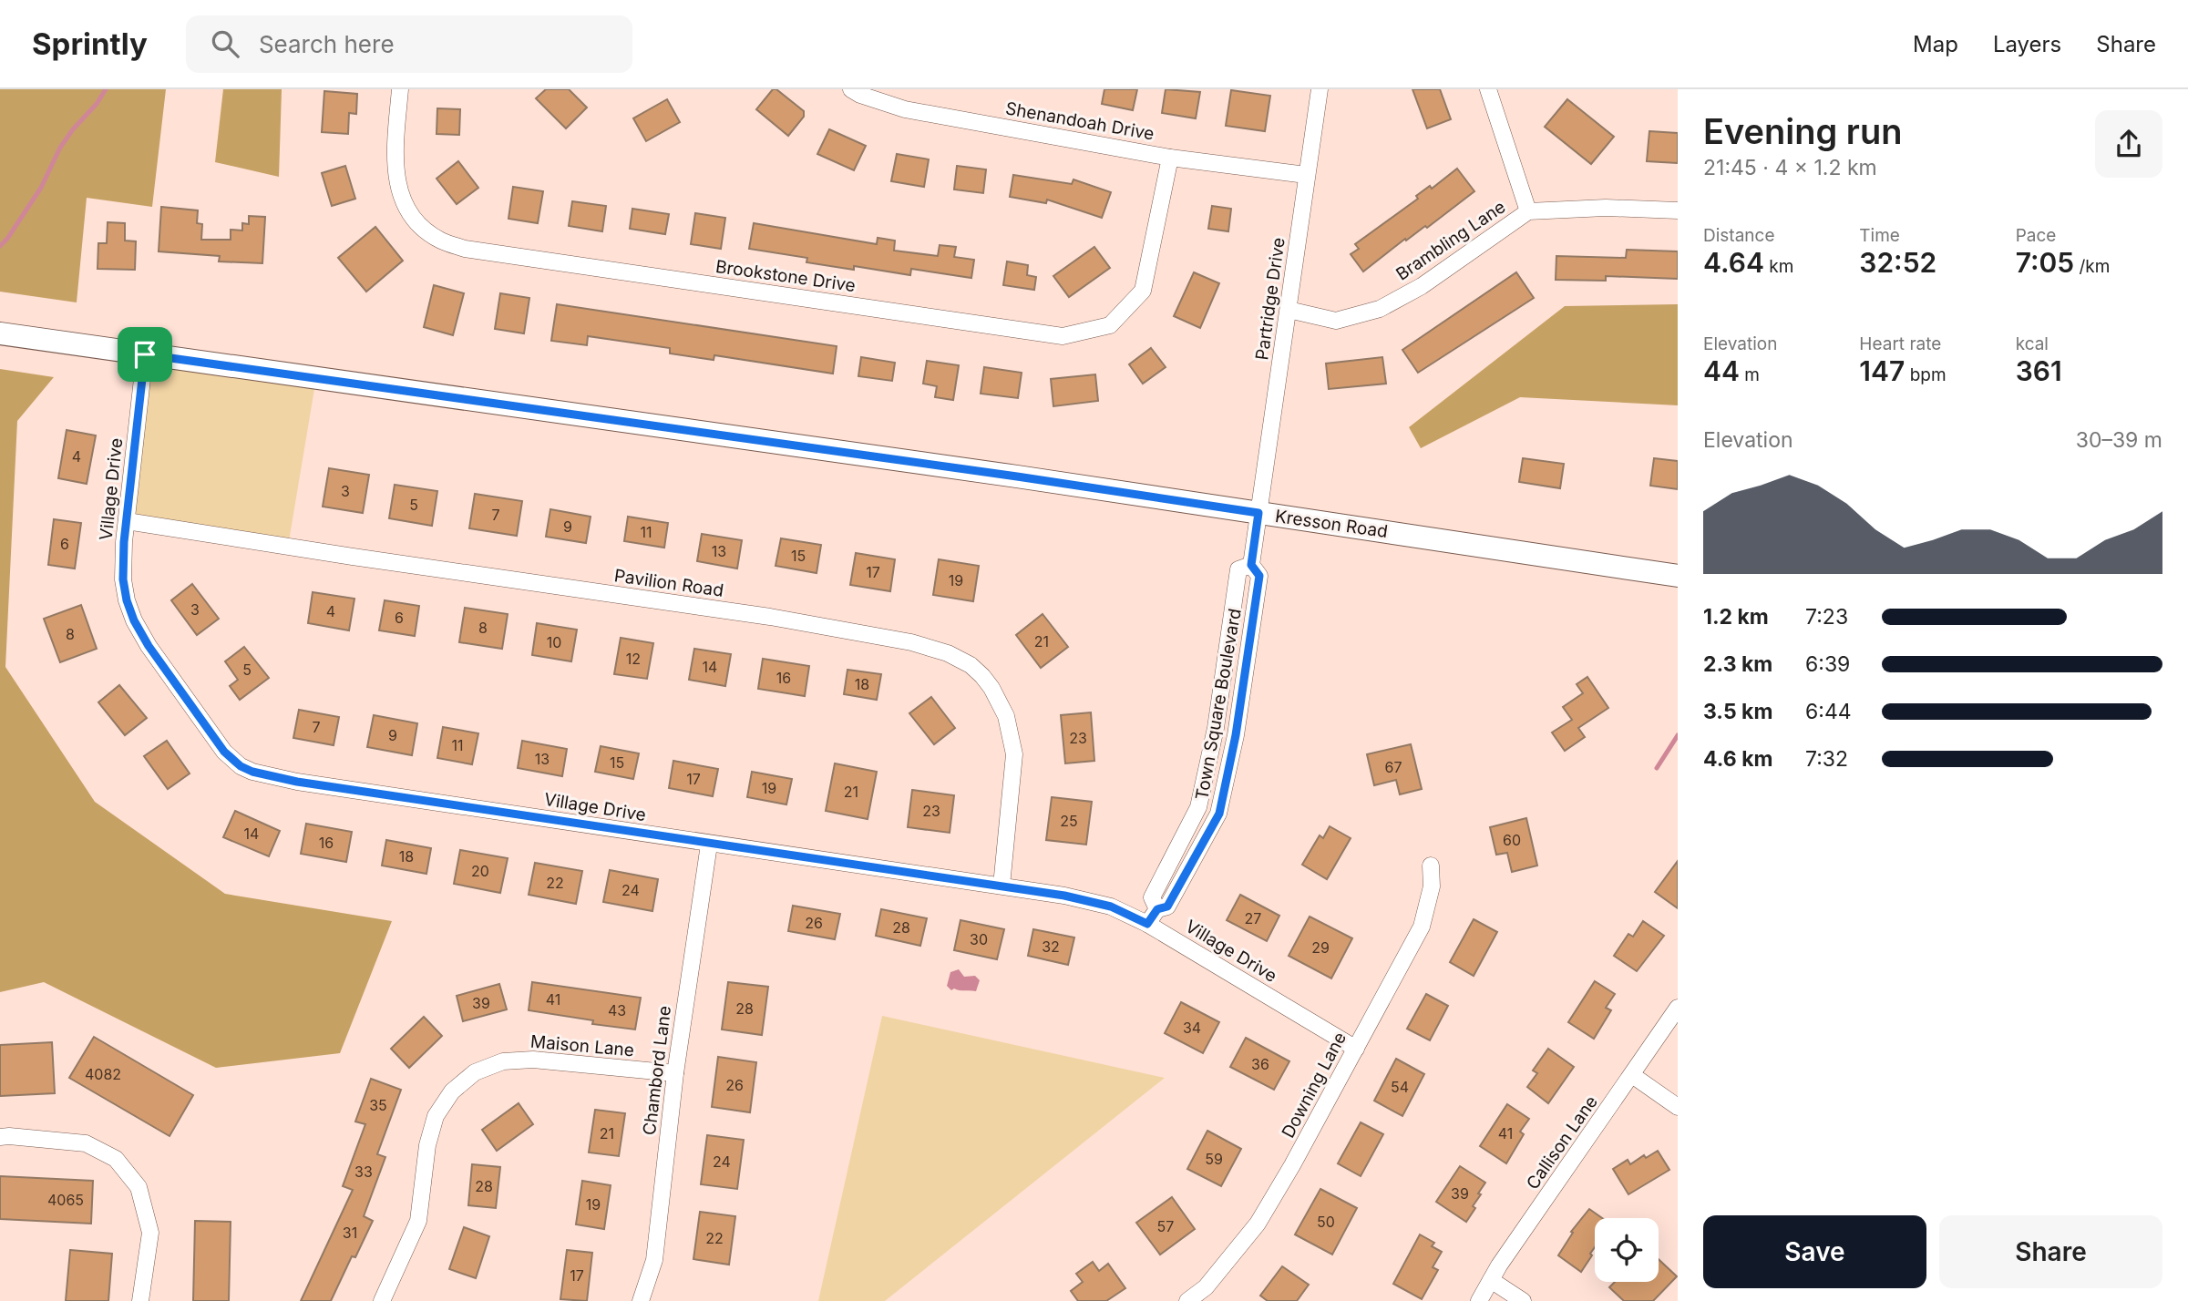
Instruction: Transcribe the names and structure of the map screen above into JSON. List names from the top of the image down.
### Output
{
  "streets": {
    "main road": ["Kresson Road"],
    "street": [
      "Shenandoah Drive",
      "Brambling Lane",
      "Brookstone Drive",
      "Partridge Drive",
      "Village Drive",
      "Pavilion Road",
      "Town Square Boulevard",
      "Maison Lane",
      "Chambord Lane",
      "Downing Lane",
      "Callison Lane"
    ]
  },
  "crossings": [
    ["Shenandoah Drive", "Brookstone Drive"],
    ["Shenandoah Drive", "Partridge Drive"],
    ["Brambling Lane", "Partridge Drive"],
    ["Partridge Drive", "Kresson Road"],
    ["Partridge Drive", "Town Square Boulevard"],
    ["Village Drive", "Kresson Road"],
    ["Village Drive", "Pavilion Road"],
    ["Village Drive", "Town Square Boulevard"],
    ["Village Drive", "Chambord Lane"],
    ["Village Drive", "Downing Lane"],
    ["Kresson Road", "Town Square Boulevard"],
    ["Maison Lane", "Chambord Lane"]
  ],
  "house_numbers": [
    "4",
    "3",
    "5",
    "7",
    "9",
    "11",
    "6",
    "13",
    "15",
    "17",
    "19",
    "3",
    "4",
    "6",
    "8",
    "8",
    "21",
    "10",
    "12",
    "14",
    "5",
    "16",
    "18",
    "7",
    "9",
    "23",
    "11",
    "13",
    "15",
    "67",
    "17",
    "19",
    "21",
    "23",
    "25",
    "14",
    "60",
    "16",
    "18",
    "20",
    "22",
    "24",
    "27",
    "26",
    "28",
    "30",
    "32",
    "29",
    "41",
    "39",
    "28",
    "43",
    "34",
    "36",
    "4082",
    "26",
    "54",
    "35",
    "21",
    "41",
    "59",
    "24",
    "33",
    "28",
    "39",
    "4065",
    "19",
    "50",
    "57",
    "31",
    "22",
    "17"
  ],
  "page": {
    "header": "Sprintly",
    "search": "Search here",
    "nav": ["Map", "Layers", "Share"],
    "heading": ["Evening run", "21:45 · 4 × 1.2 km"],
    "stats": [
      ["Distance", "4.64 km"],
      ["Time", "32:52"],
      ["Pace", "7:05 /km"],
      ["Elevation", "44 m"],
      ["Heart rate", "147 bpm"],
      ["kcal", "361"]
    ],
    "chart": ["Elevation", "30–39 m"],
    "list": [
      {
        "name": "1.2 km",
        "note": "7:23"
      },
      {
        "name": "2.3 km",
        "note": "6:39"
      },
      {
        "name": "3.5 km",
        "note": "6:44"
      },
      {
        "name": "4.6 km",
        "note": "7:32"
      }
    ],
    "buttons": ["Save", "Share"]
  }
}
